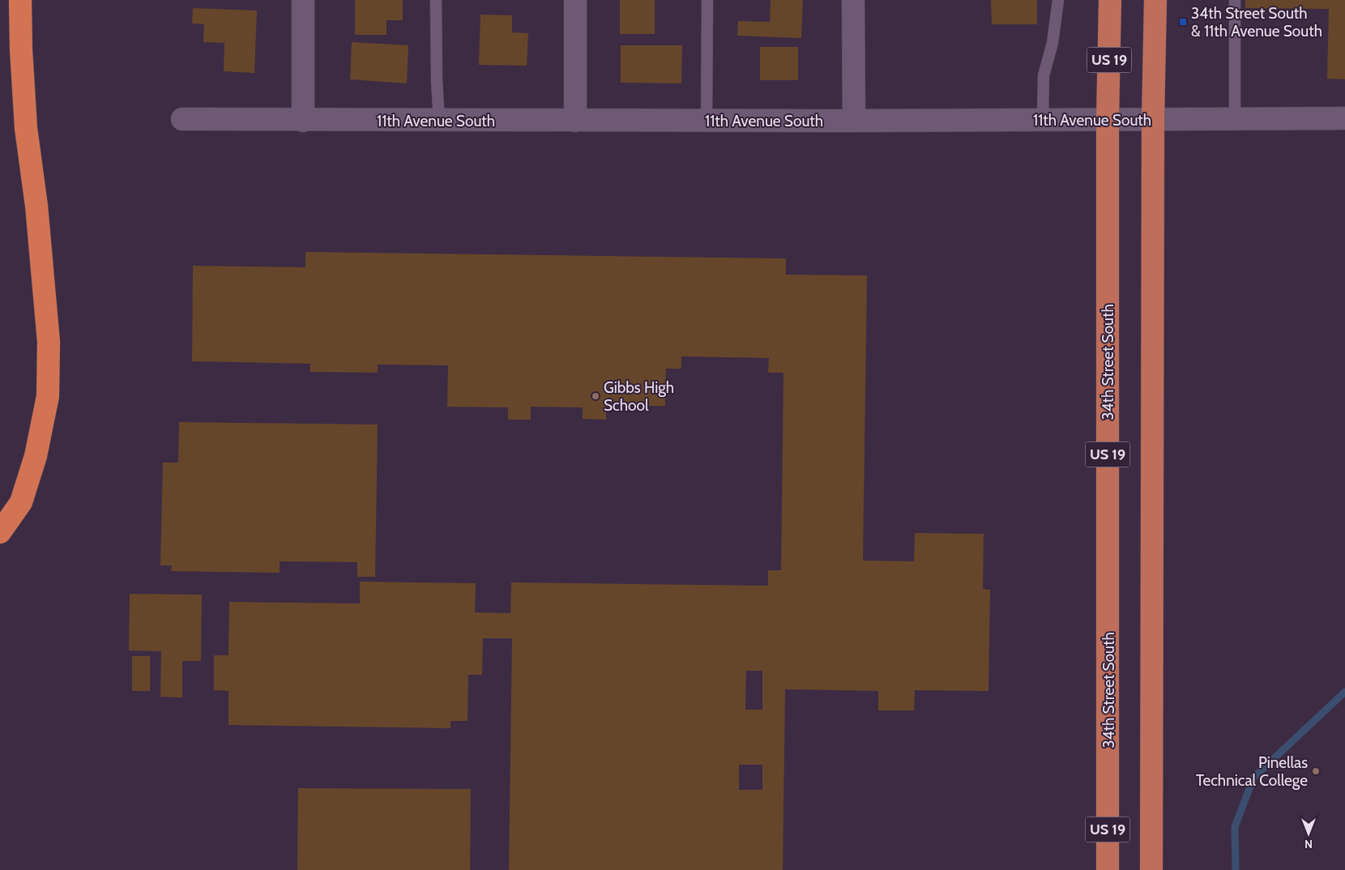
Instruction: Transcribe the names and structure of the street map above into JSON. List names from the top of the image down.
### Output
{
  "streets": {
    "highway": ["US 19", "34th Street South"],
    "street": ["11th Avenue South"]
  },
  "crossings": [
    ["US 19", "11th Avenue South"],
    ["11th Avenue South", "34th Street South"]
  ],
  "places": {
    "transit": ["34th Street South & 11th Avenue South"],
    "other": ["Gibbs High School", "Pinellas Technical College"]
  },
  "north": "bottom"
}
